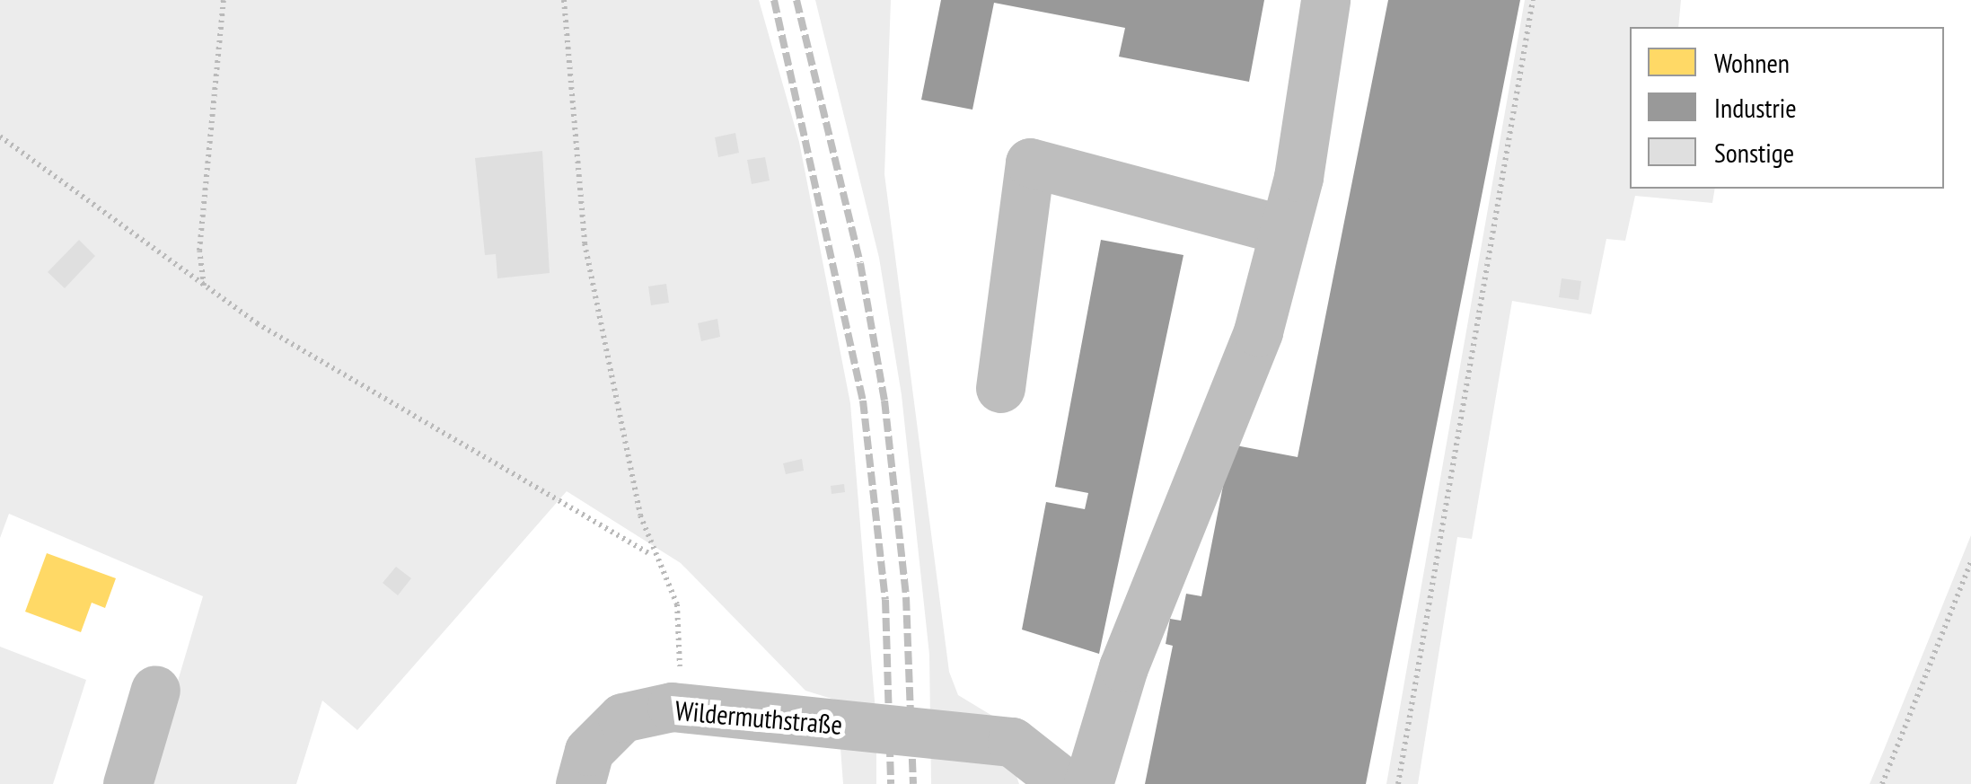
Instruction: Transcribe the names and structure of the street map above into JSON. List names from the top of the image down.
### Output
{
  "streets": {
    "street": ["Wildermuthstraße"]
  },
  "legend": ["Wohnen", "Industrie", "Sonstige"]
}
